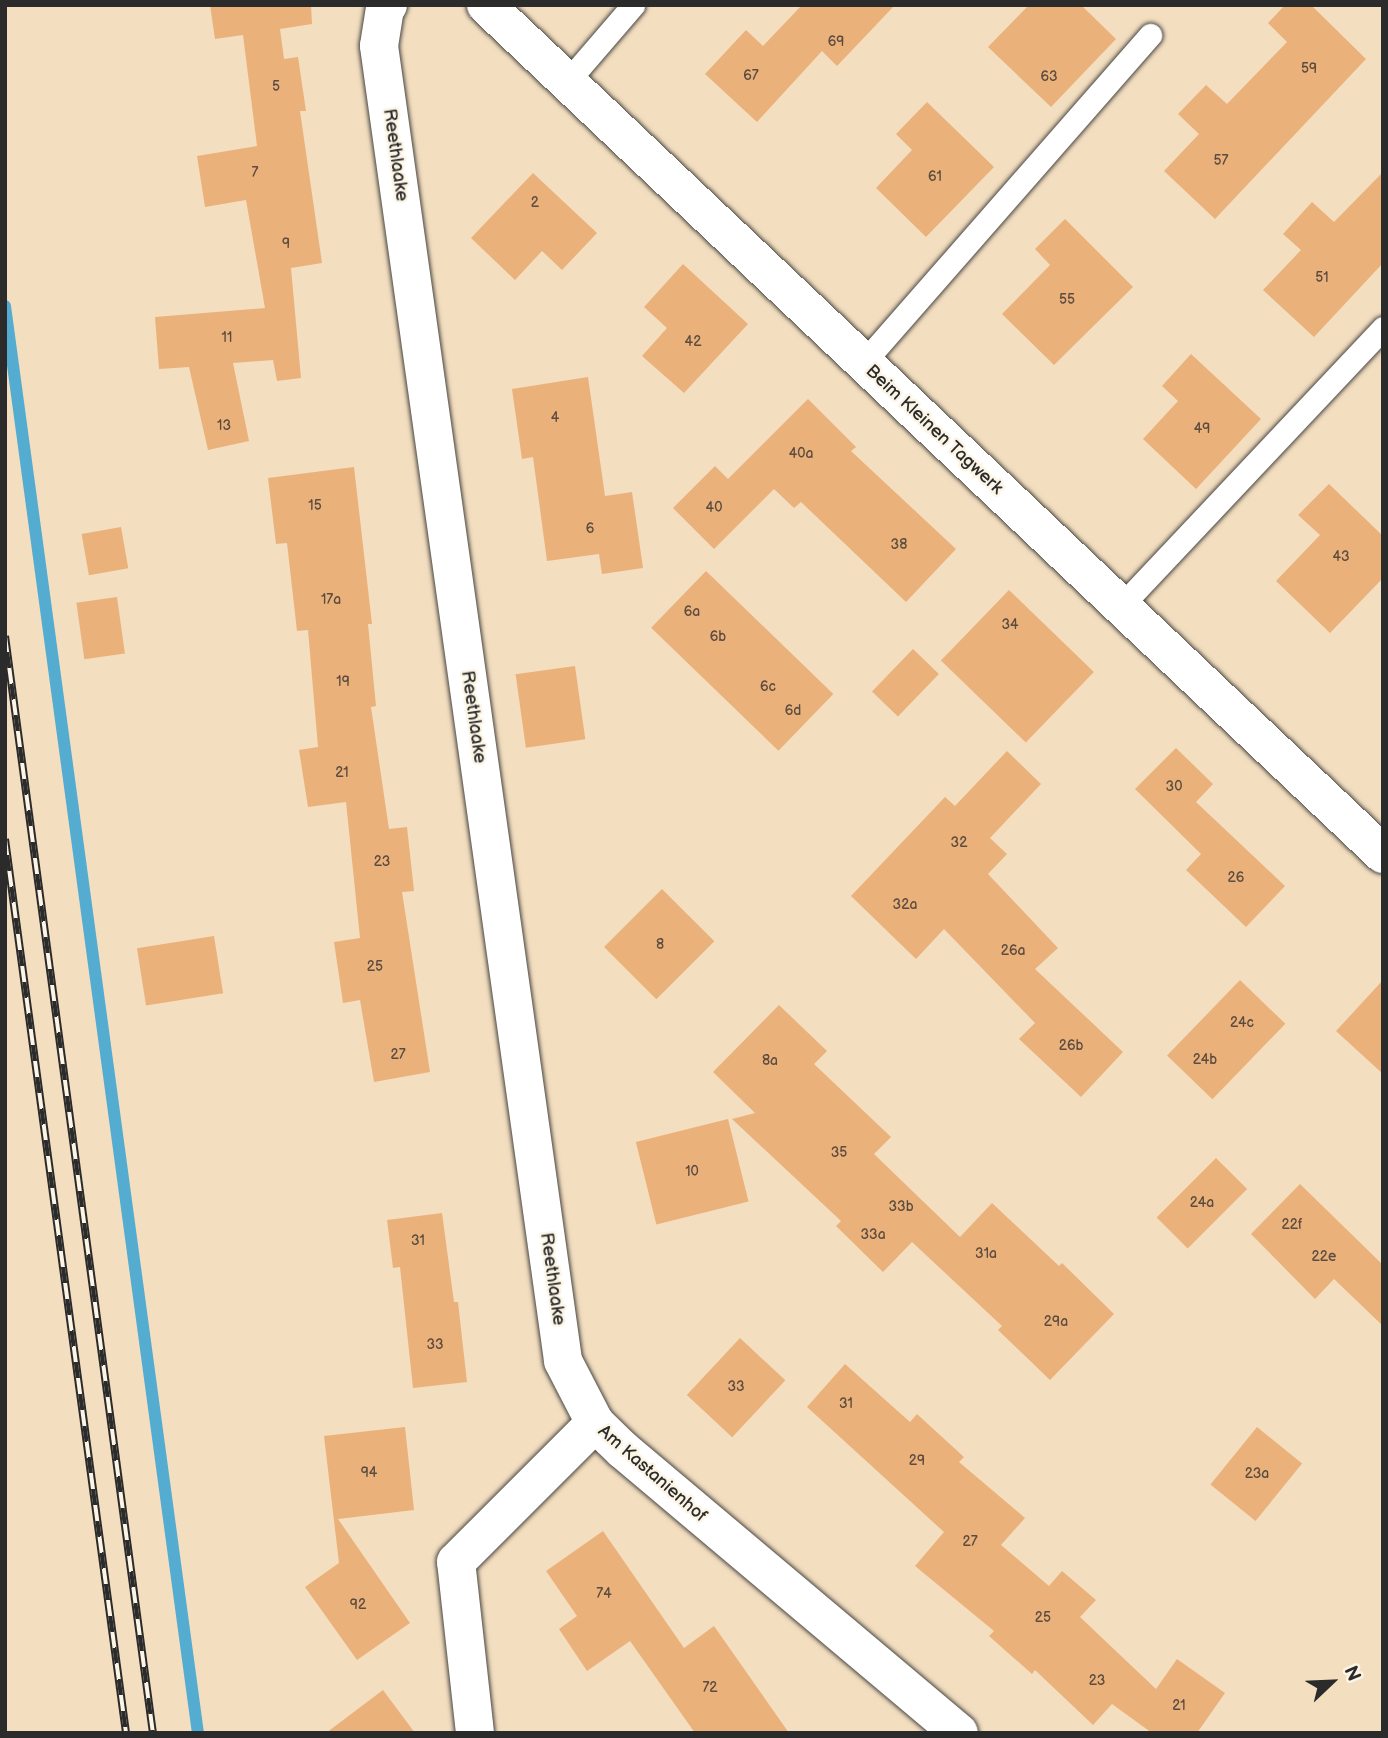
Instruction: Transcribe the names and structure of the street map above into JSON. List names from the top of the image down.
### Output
{
  "streets": {
    "street": ["Reethlaake", "Beim Kleinen Tagwerk", "Am Kastanienhof"]
  },
  "crossings": [
    ["Reethlaake", "Am Kastanienhof"]
  ],
  "house_numbers": [
    "69",
    "59",
    "67",
    "63",
    "5",
    "57",
    "7",
    "61",
    "2",
    "9",
    "51",
    "55",
    "11",
    "42",
    "4",
    "13",
    "49",
    "40a",
    "15",
    "40",
    "6",
    "38",
    "43",
    "17a",
    "6a",
    "34",
    "6b",
    "19",
    "6c",
    "6d",
    "21",
    "30",
    "32",
    "23",
    "26",
    "32a",
    "8",
    "26a",
    "25",
    "24c",
    "26b",
    "27",
    "24b",
    "8a",
    "35",
    "10",
    "24a",
    "33b",
    "22f",
    "33a",
    "31",
    "31a",
    "22e",
    "29a",
    "33",
    "33",
    "31",
    "29",
    "94",
    "23a",
    "27",
    "74",
    "92",
    "25",
    "23",
    "72",
    "21"
  ],
  "north": "top right"
}
